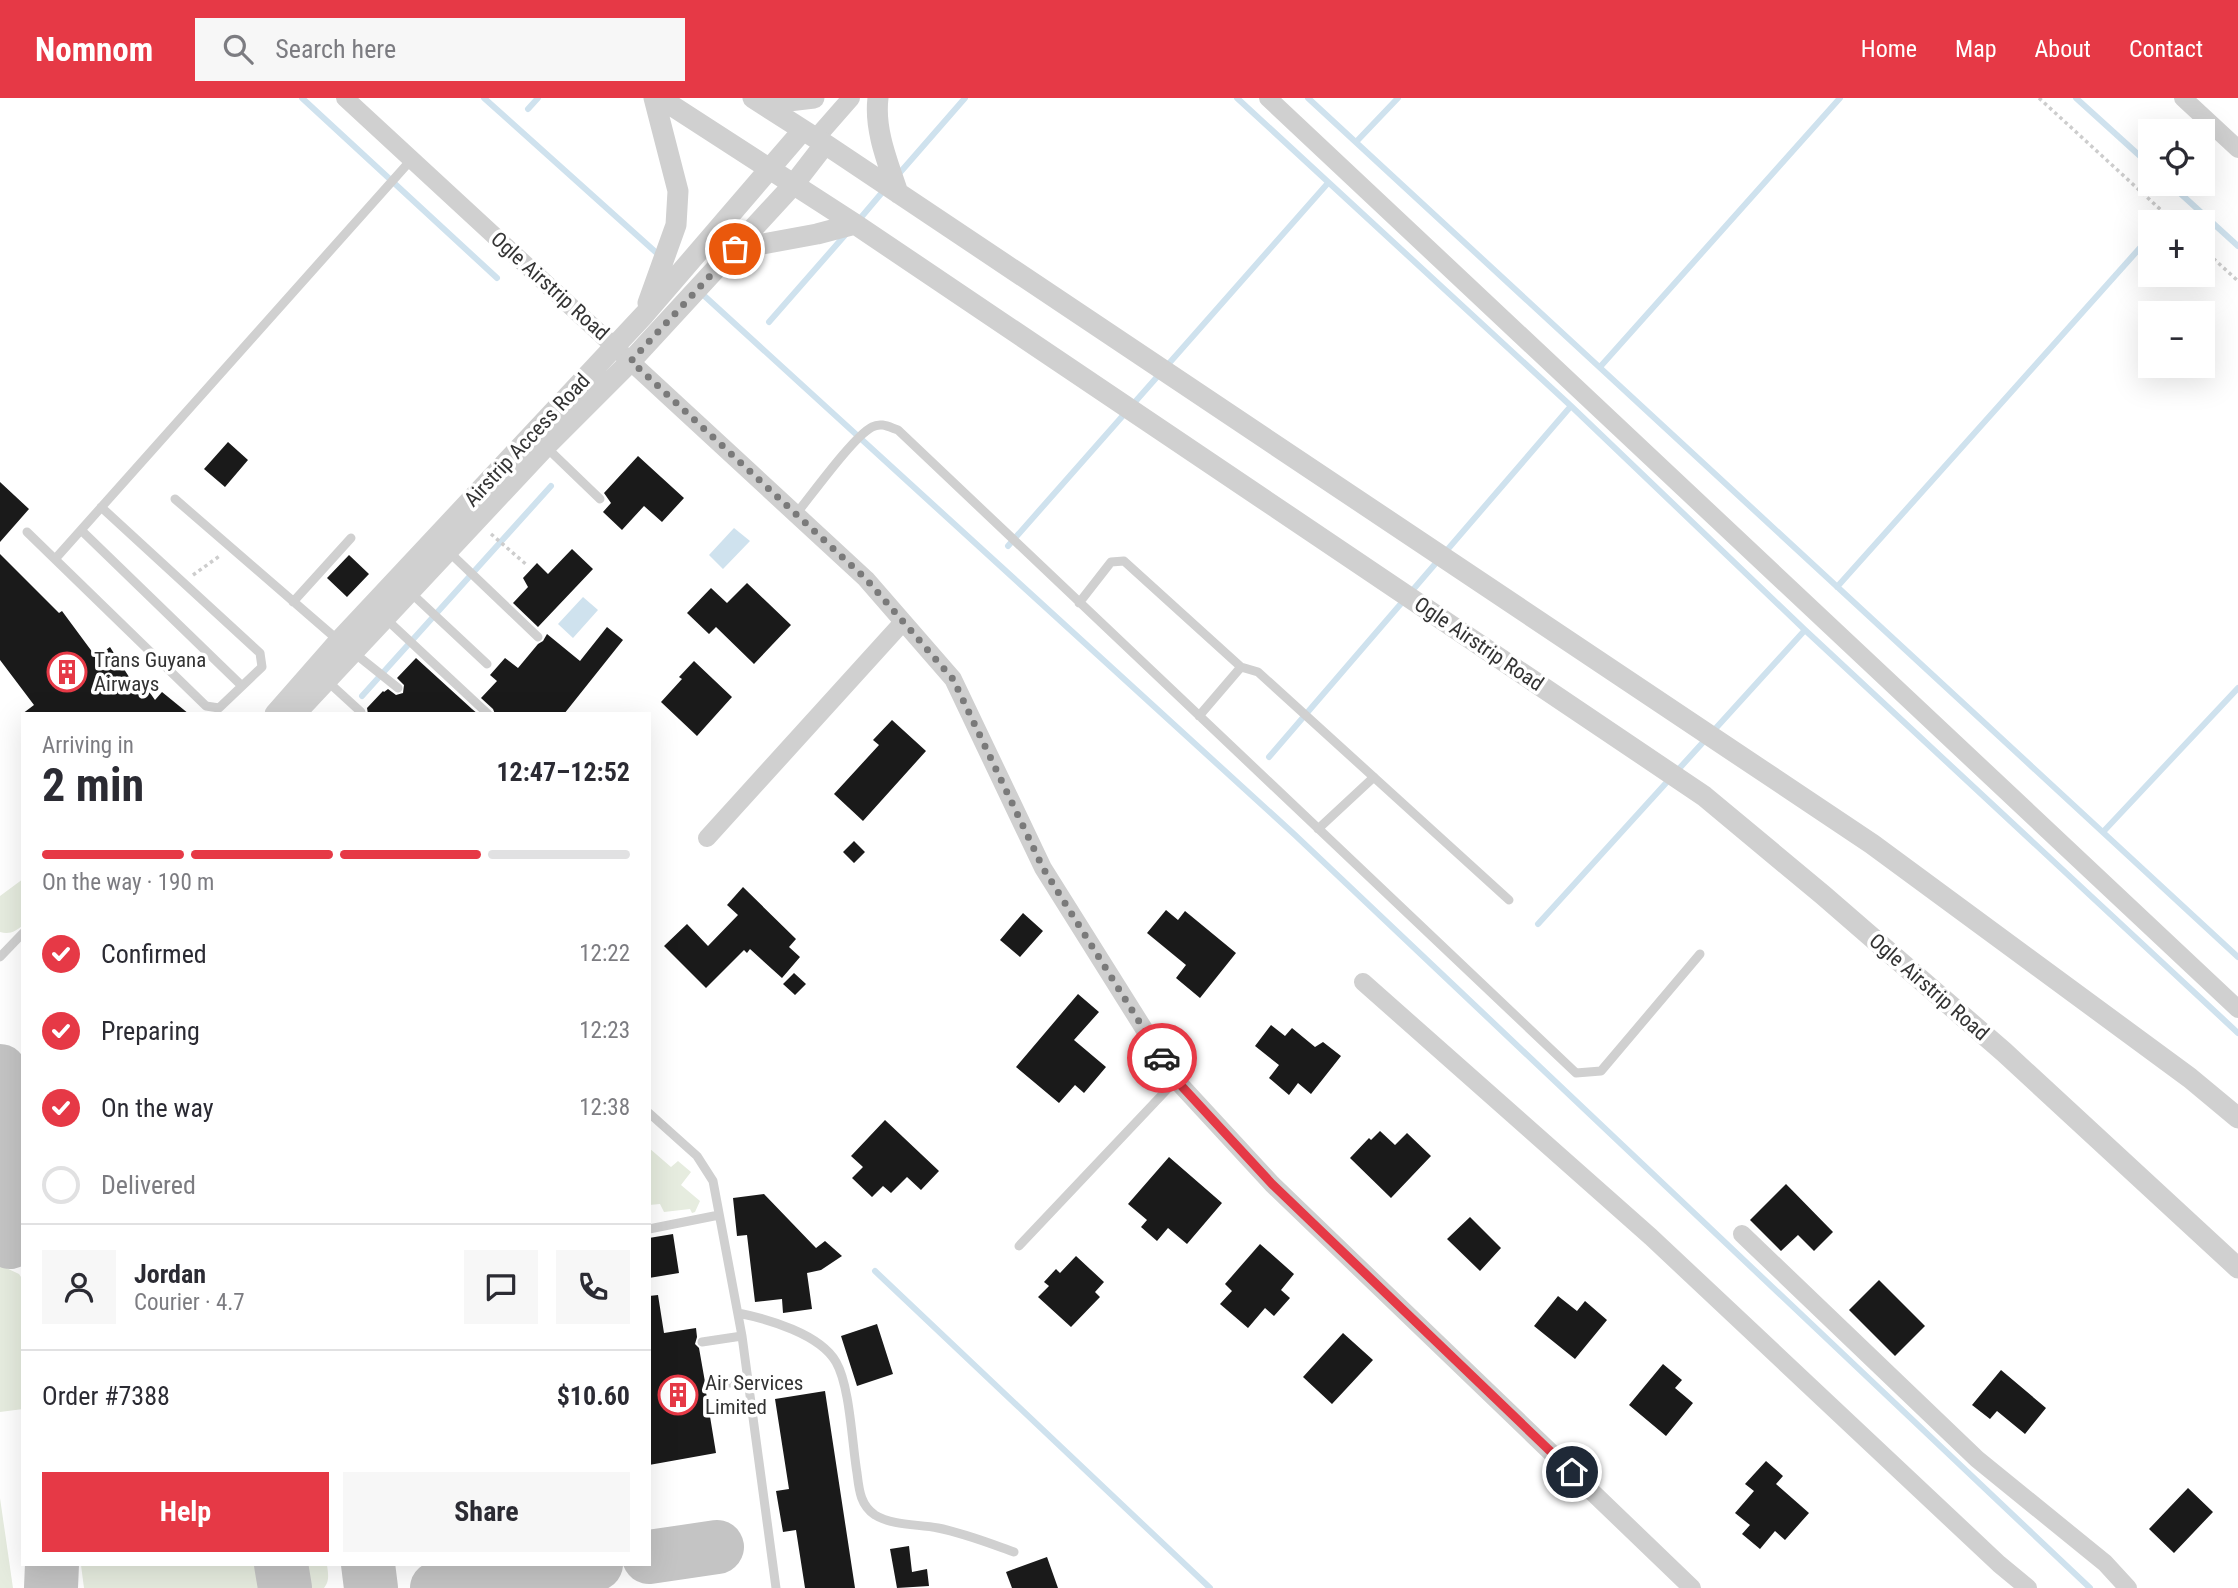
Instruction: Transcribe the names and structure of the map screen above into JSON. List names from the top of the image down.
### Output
{
  "streets": {
    "street": ["Ogle Airstrip Road", "Airstrip Access Road"]
  },
  "crossings": [
    ["Ogle Airstrip Road", "Airstrip Access Road"]
  ],
  "places": {
    "building": ["Trans Guyana Airways", "Air Services Limited"]
  },
  "page": {
    "header": "Nomnom",
    "search": "Search here",
    "nav": [
      "Home",
      "Map",
      "About",
      "Contact"
    ],
    "map_buttons": ["+", "−"],
    "heading": ["2 min", "Arriving in", "12:47–12:52"],
    "panel": [
      "Jordan",
      "Courier · 4.7",
      "Order #7388",
      "$10.60"
    ],
    "bar": "On the way · 190 m",
    "list": [
      ["Confirmed", "12:22"],
      ["Preparing", "12:23"],
      ["On the way", "12:38"],
      "Delivered"
    ],
    "buttons": ["Help", "Share"]
  }
}
